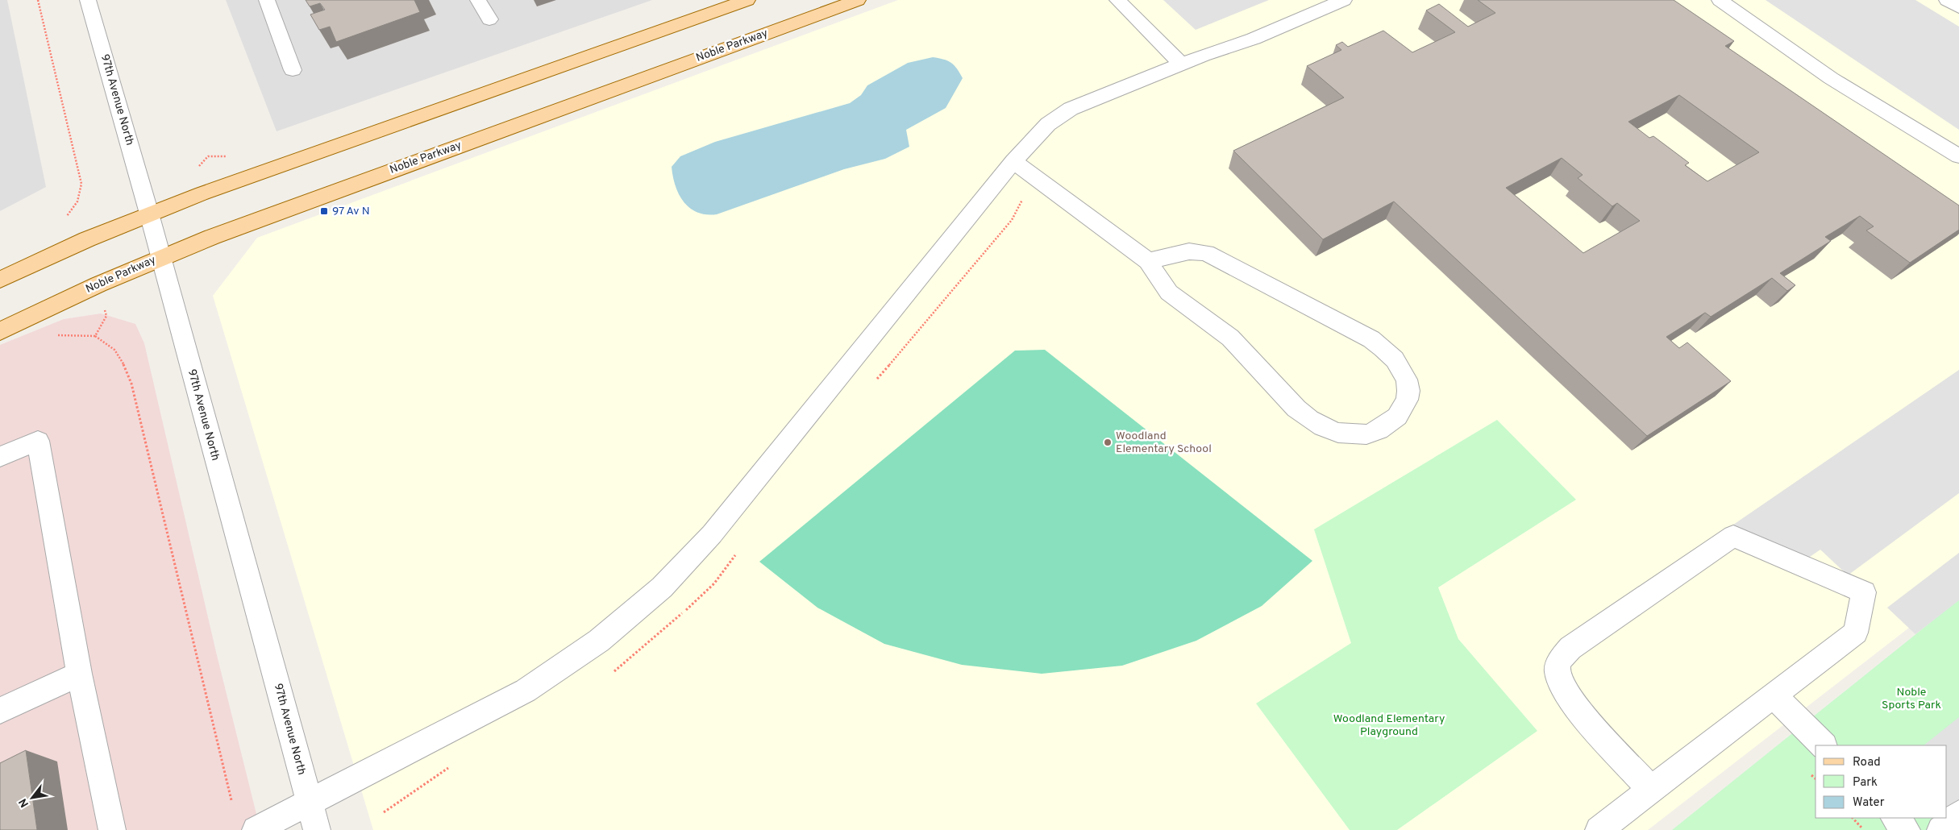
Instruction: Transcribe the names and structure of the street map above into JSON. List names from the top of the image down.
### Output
{
  "streets": {
    "main road": ["Noble Parkway"],
    "street": ["97th Avenue North"]
  },
  "crossings": [
    ["Noble Parkway", "97th Avenue North"]
  ],
  "parks": ["Noble Sports Park", "Woodland Elementary Playground"],
  "places": {
    "transit": ["97 Av N"],
    "other": ["Woodland Elementary School"]
  },
  "legend": ["Road", "Park", "Water"],
  "north": "bottom left"
}
